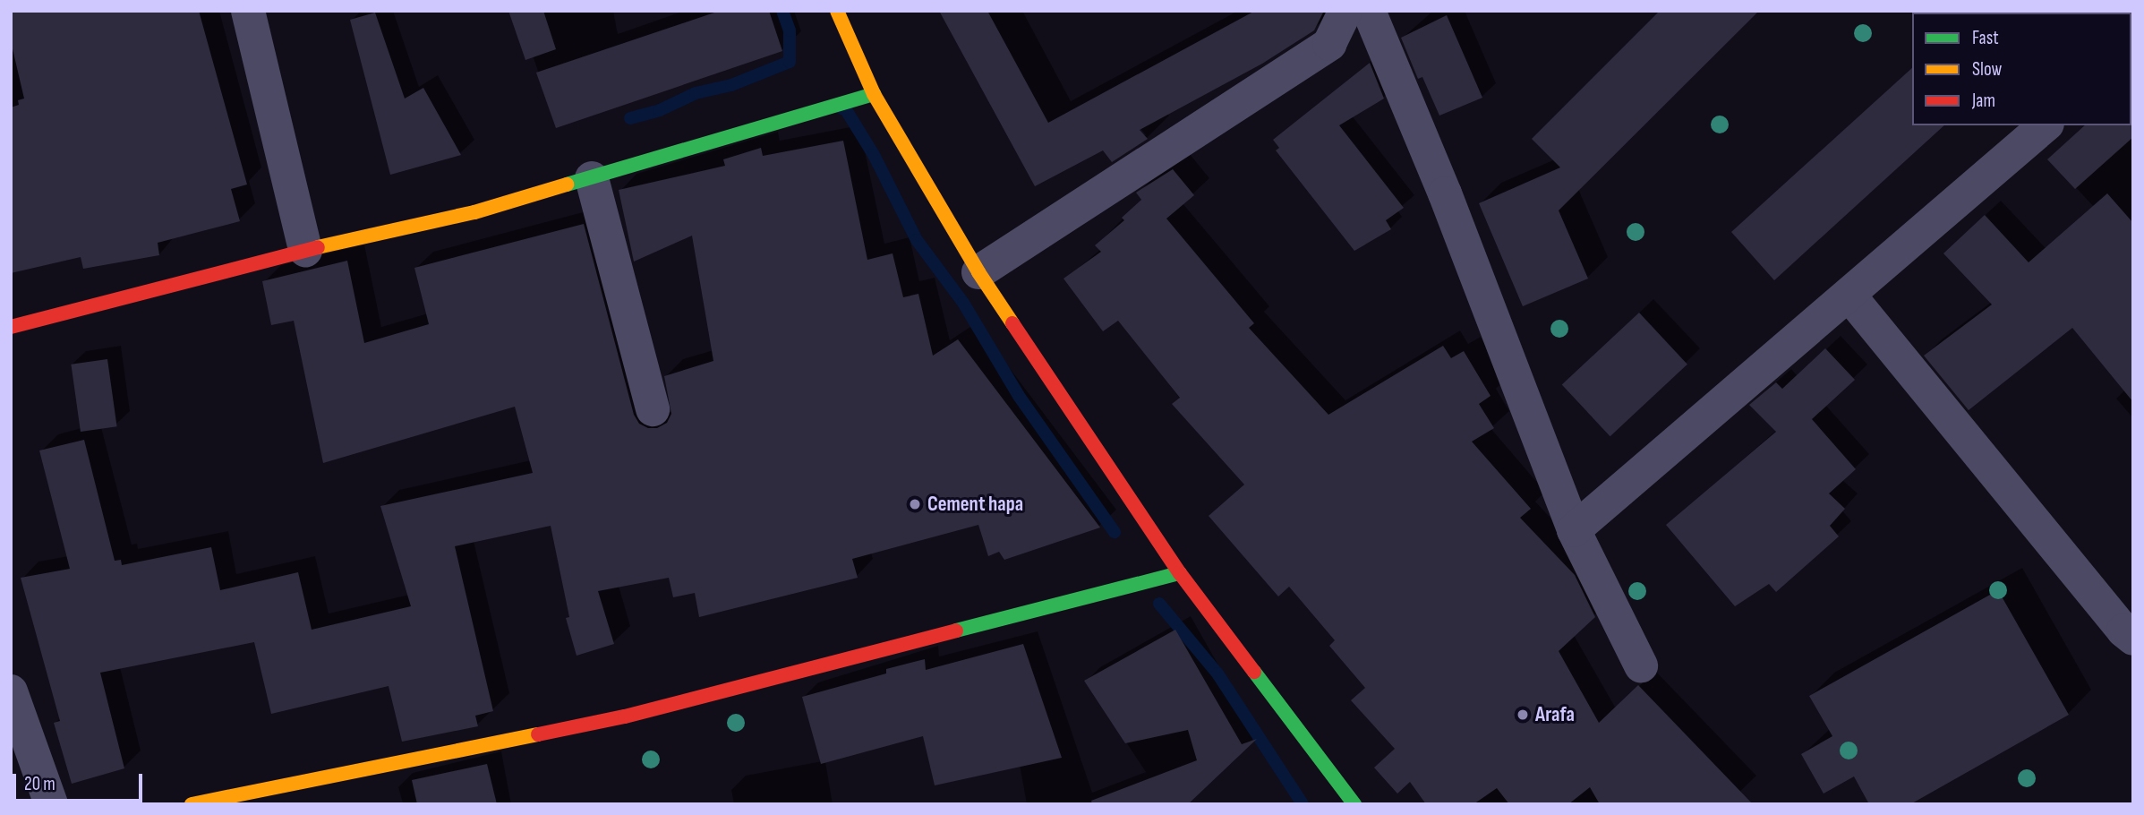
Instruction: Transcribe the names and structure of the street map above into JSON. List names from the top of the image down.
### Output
{
  "places": ["Cement hapa", "Arafa"],
  "legend": ["Fast", "Slow", "Jam"],
  "scale_bar": "20 m"
}
